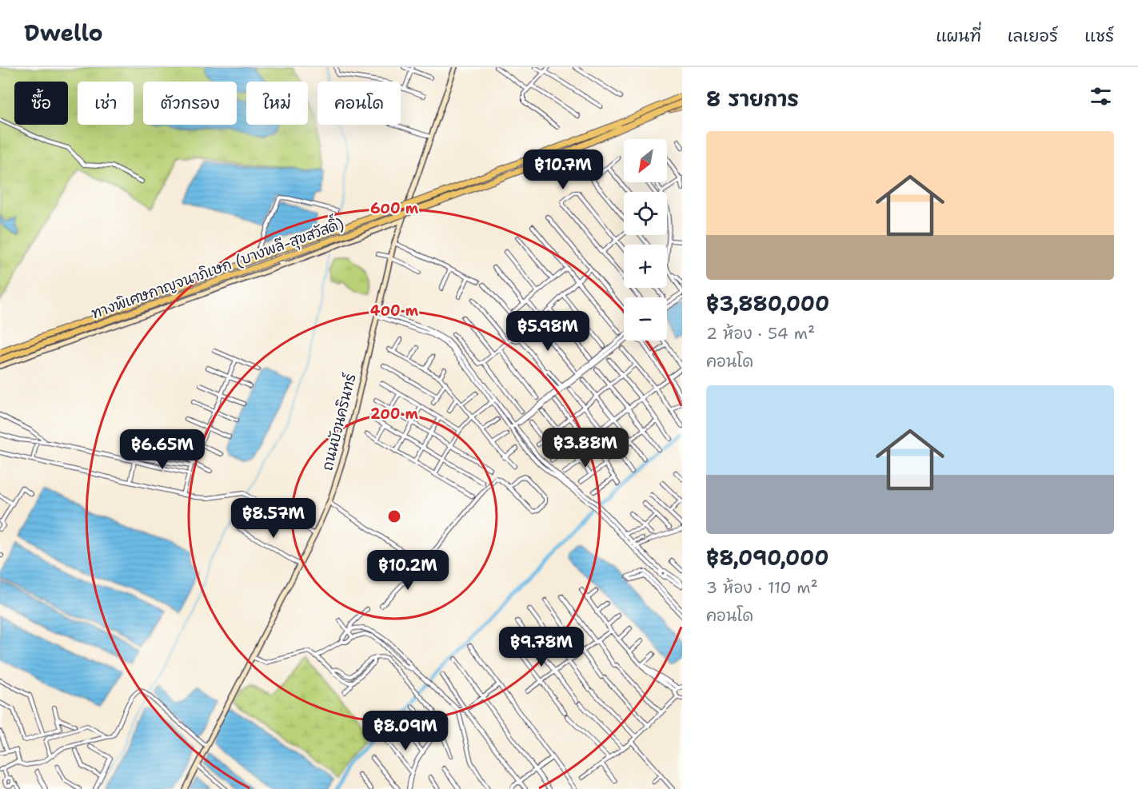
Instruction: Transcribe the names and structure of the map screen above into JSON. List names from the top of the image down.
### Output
{
  "streets": {
    "highway": ["ทางพิเศษกาญจนาภิเษก (บางพลี-สุขสวัสดิ์)"],
    "street": ["ถนนบัวนครินทร์"]
  },
  "north": "bottom left",
  "page": {
    "header": "Dwello",
    "nav": ["แผนที่", "เลเยอร์", "แชร์"],
    "heading": "8 รายการ",
    "chip": [
      "ซื้อ",
      "เช่า",
      "ตัวกรอง",
      "ใหม่",
      "คอนโด"
    ],
    "list": [
      {
        "name": "฿3,880,000",
        "note": "2 ห้อง · 54 m² · คอนโด"
      },
      {
        "name": "฿8,090,000",
        "note": "3 ห้อง · 110 m² · คอนโด"
      }
    ],
    "map_buttons": ["+", "−"],
    "price": [
      "฿10.7M",
      "฿5.98M",
      "฿3.88M",
      "฿6.65M",
      "฿8.57M",
      "฿10.2M",
      "฿9.78M",
      "฿8.09M"
    ]
  },
  "rings": ["600 m", "400 m", "200 m"]
}
